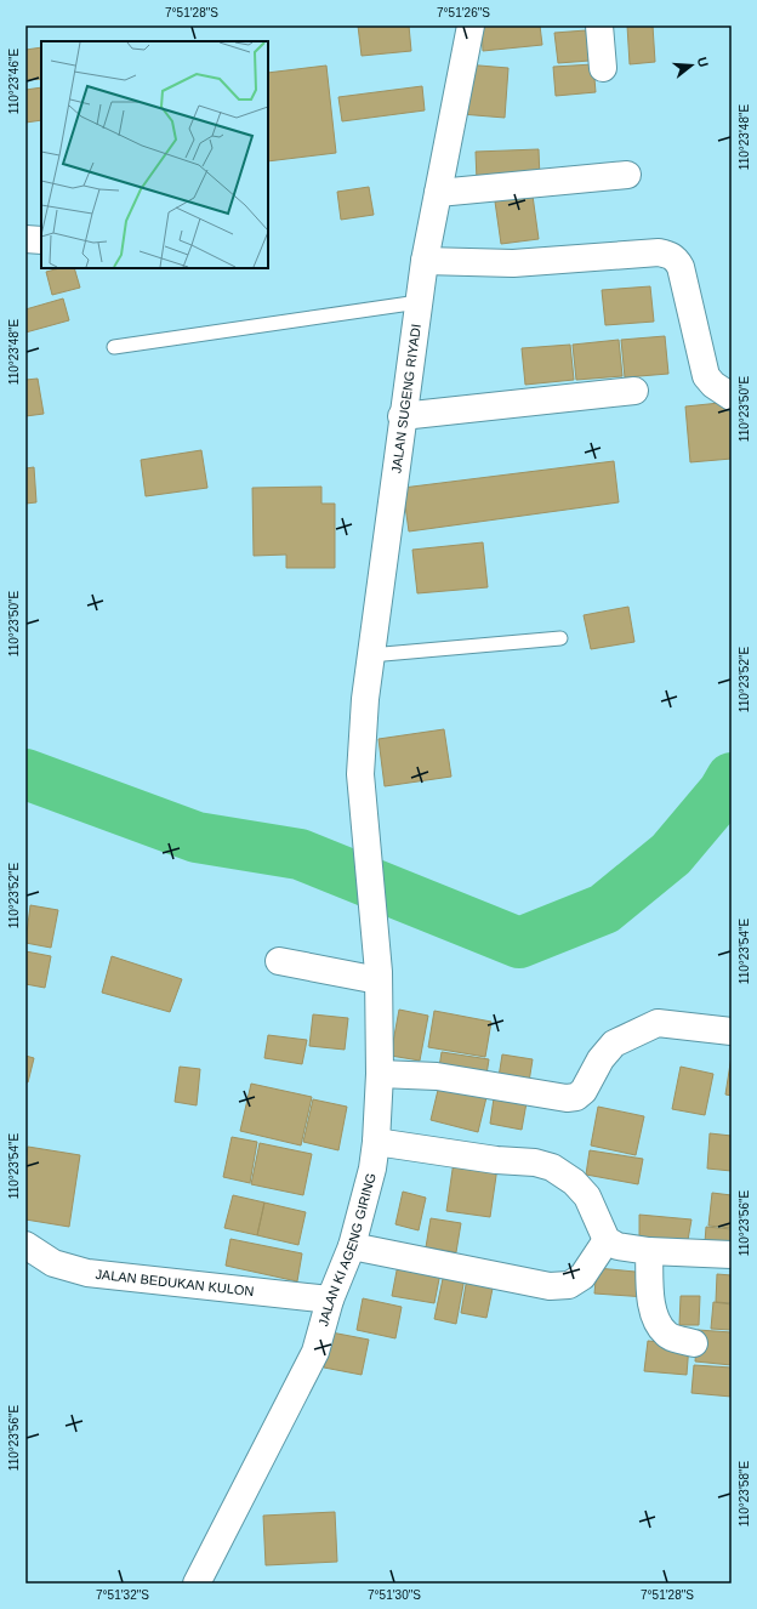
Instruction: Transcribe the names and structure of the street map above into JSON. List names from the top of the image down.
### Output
{
  "streets": {
    "street": ["JALAN SUGENG RIYADI", "JALAN KI AGENG GIRING", "JALAN BEDUKAN KULON"]
  },
  "crossings": [
    ["JALAN SUGENG RIYADI", "JALAN KI AGENG GIRING"],
    ["JALAN KI AGENG GIRING", "JALAN BEDUKAN KULON"]
  ],
  "north": "right",
  "coordinates": [
    "7°51'28\"S",
    "7°51'26\"S",
    "110°23'46\"E",
    "110°23'48\"E",
    "110°23'50\"E",
    "110°23'52\"E",
    "110°23'54\"E",
    "110°23'56\"E",
    "110°23'58\"E",
    "7°51'32\"S",
    "7°51'30\"S"
  ]
}
